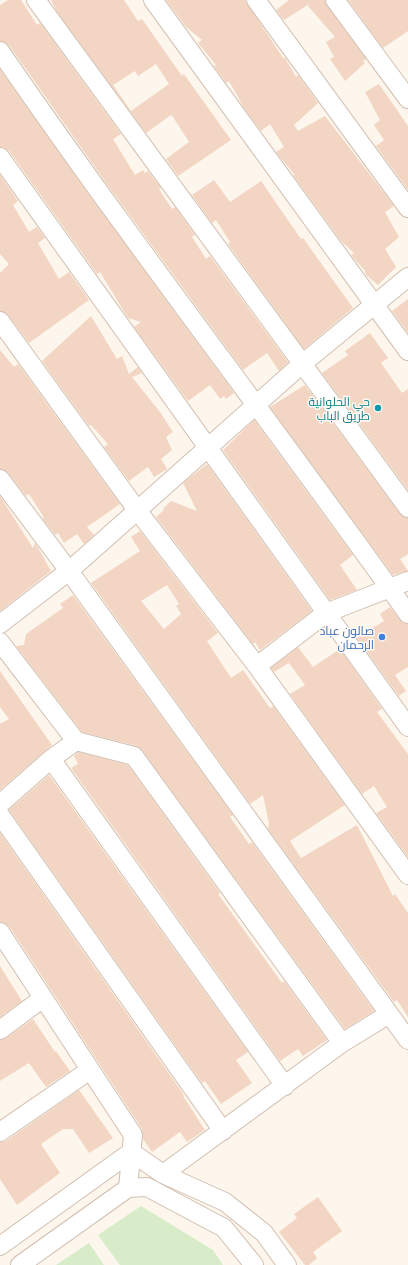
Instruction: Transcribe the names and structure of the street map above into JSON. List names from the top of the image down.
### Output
{
  "places": ["حي الحلوانية طريق الباب", "صالون عباد الرحمان"]
}
